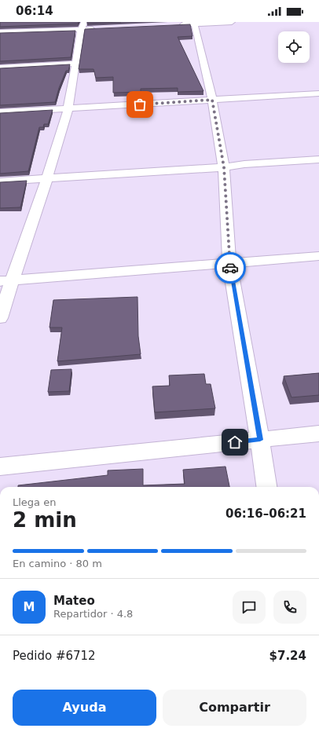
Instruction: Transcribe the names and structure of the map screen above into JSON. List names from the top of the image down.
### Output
{
  "page": {
    "status": "06:14",
    "heading": ["2 min", "Llega en", "06:16–06:21"],
    "panel": [
      "Mateo",
      "Repartidor · 4.8",
      "Pedido #6712",
      "$7.24"
    ],
    "bar": "En camino · 80 m",
    "round": "M",
    "buttons": ["Ayuda", "Compartir"]
  }
}
